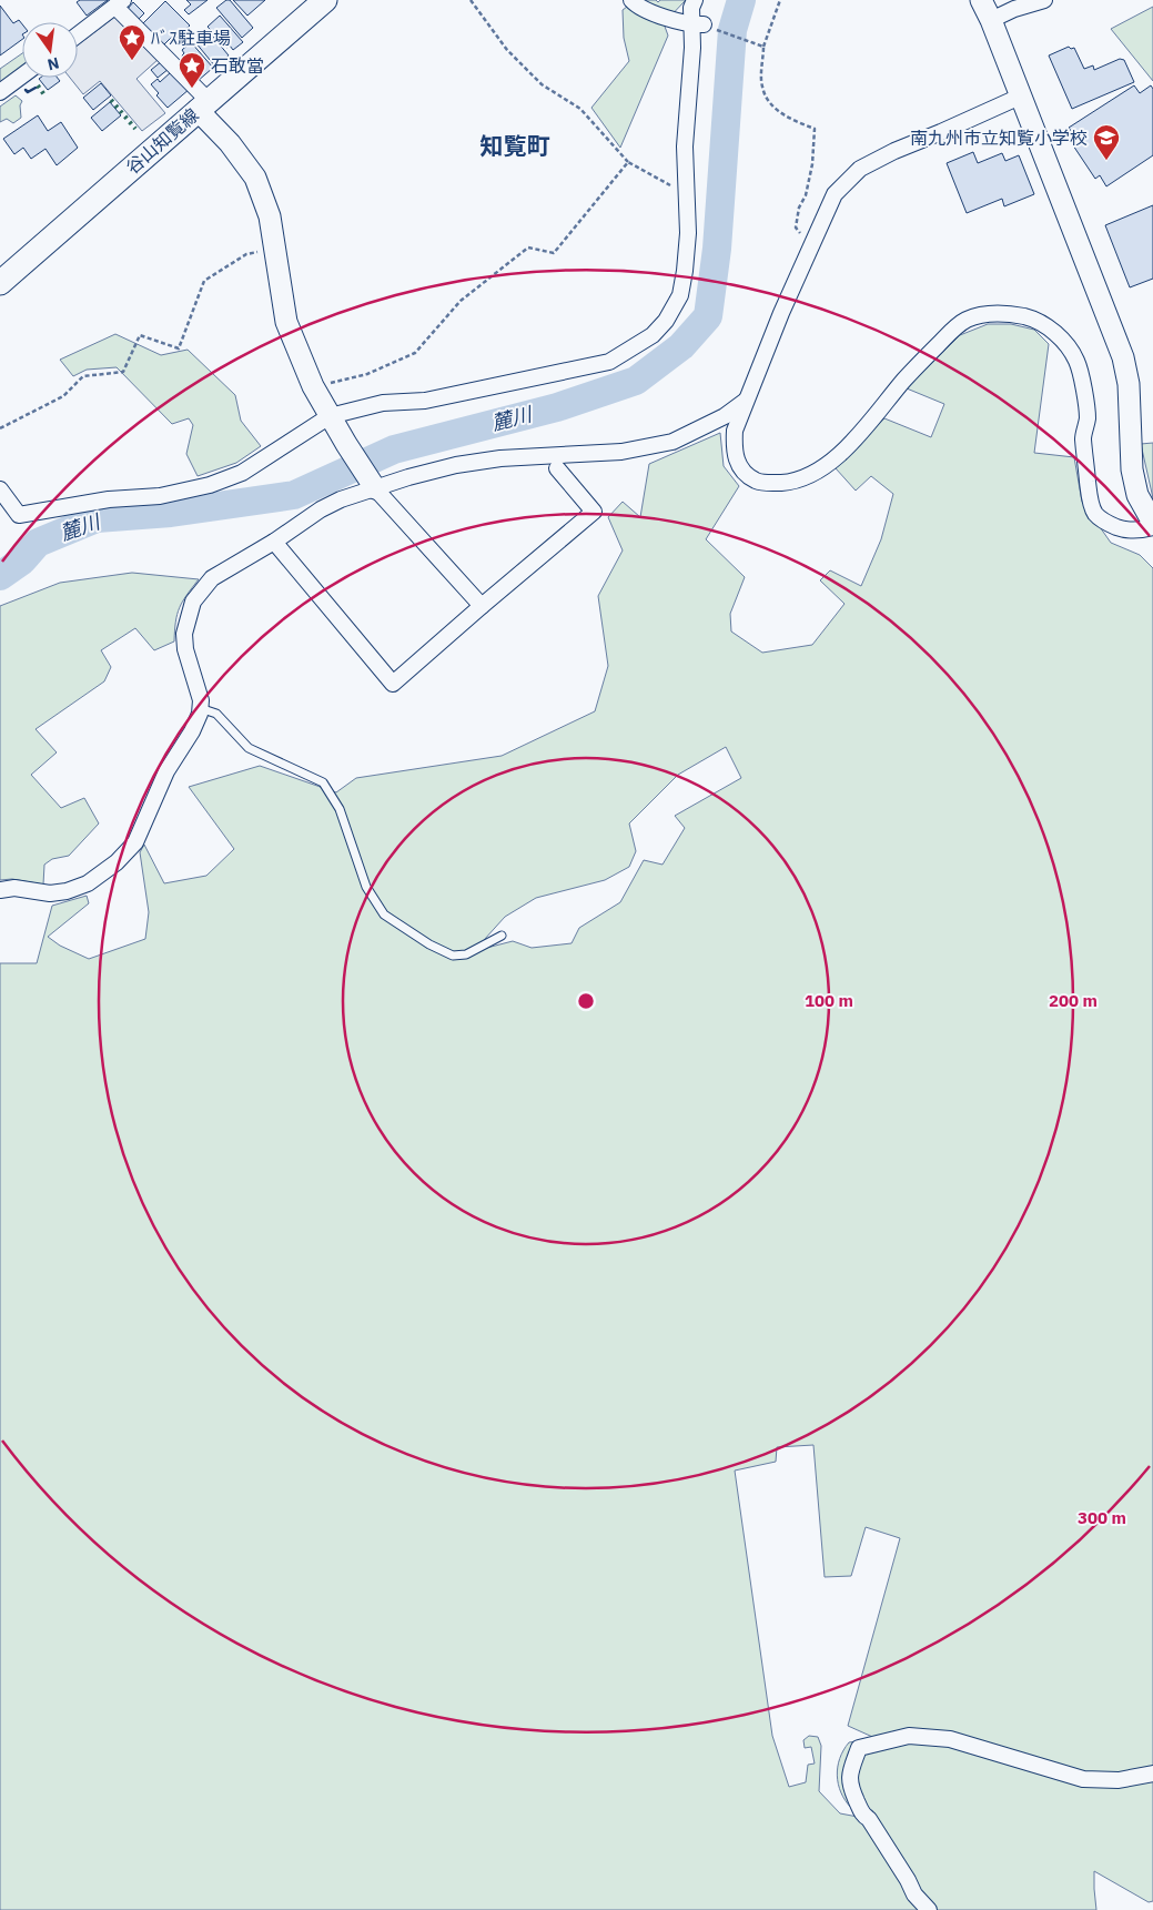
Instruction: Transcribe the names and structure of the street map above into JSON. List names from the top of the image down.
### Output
{
  "streets": {
    "main road": ["谷山知覧線"]
  },
  "districts": ["知覧町"],
  "water": ["麓川"],
  "places": {
    "place": ["ﾊﾞｽ駐車場", "石敢當"],
    "school or university": ["南九州市立知覧小学校"]
  },
  "north": "bottom",
  "rings": ["100 m", "200 m", "300 m"]
}
